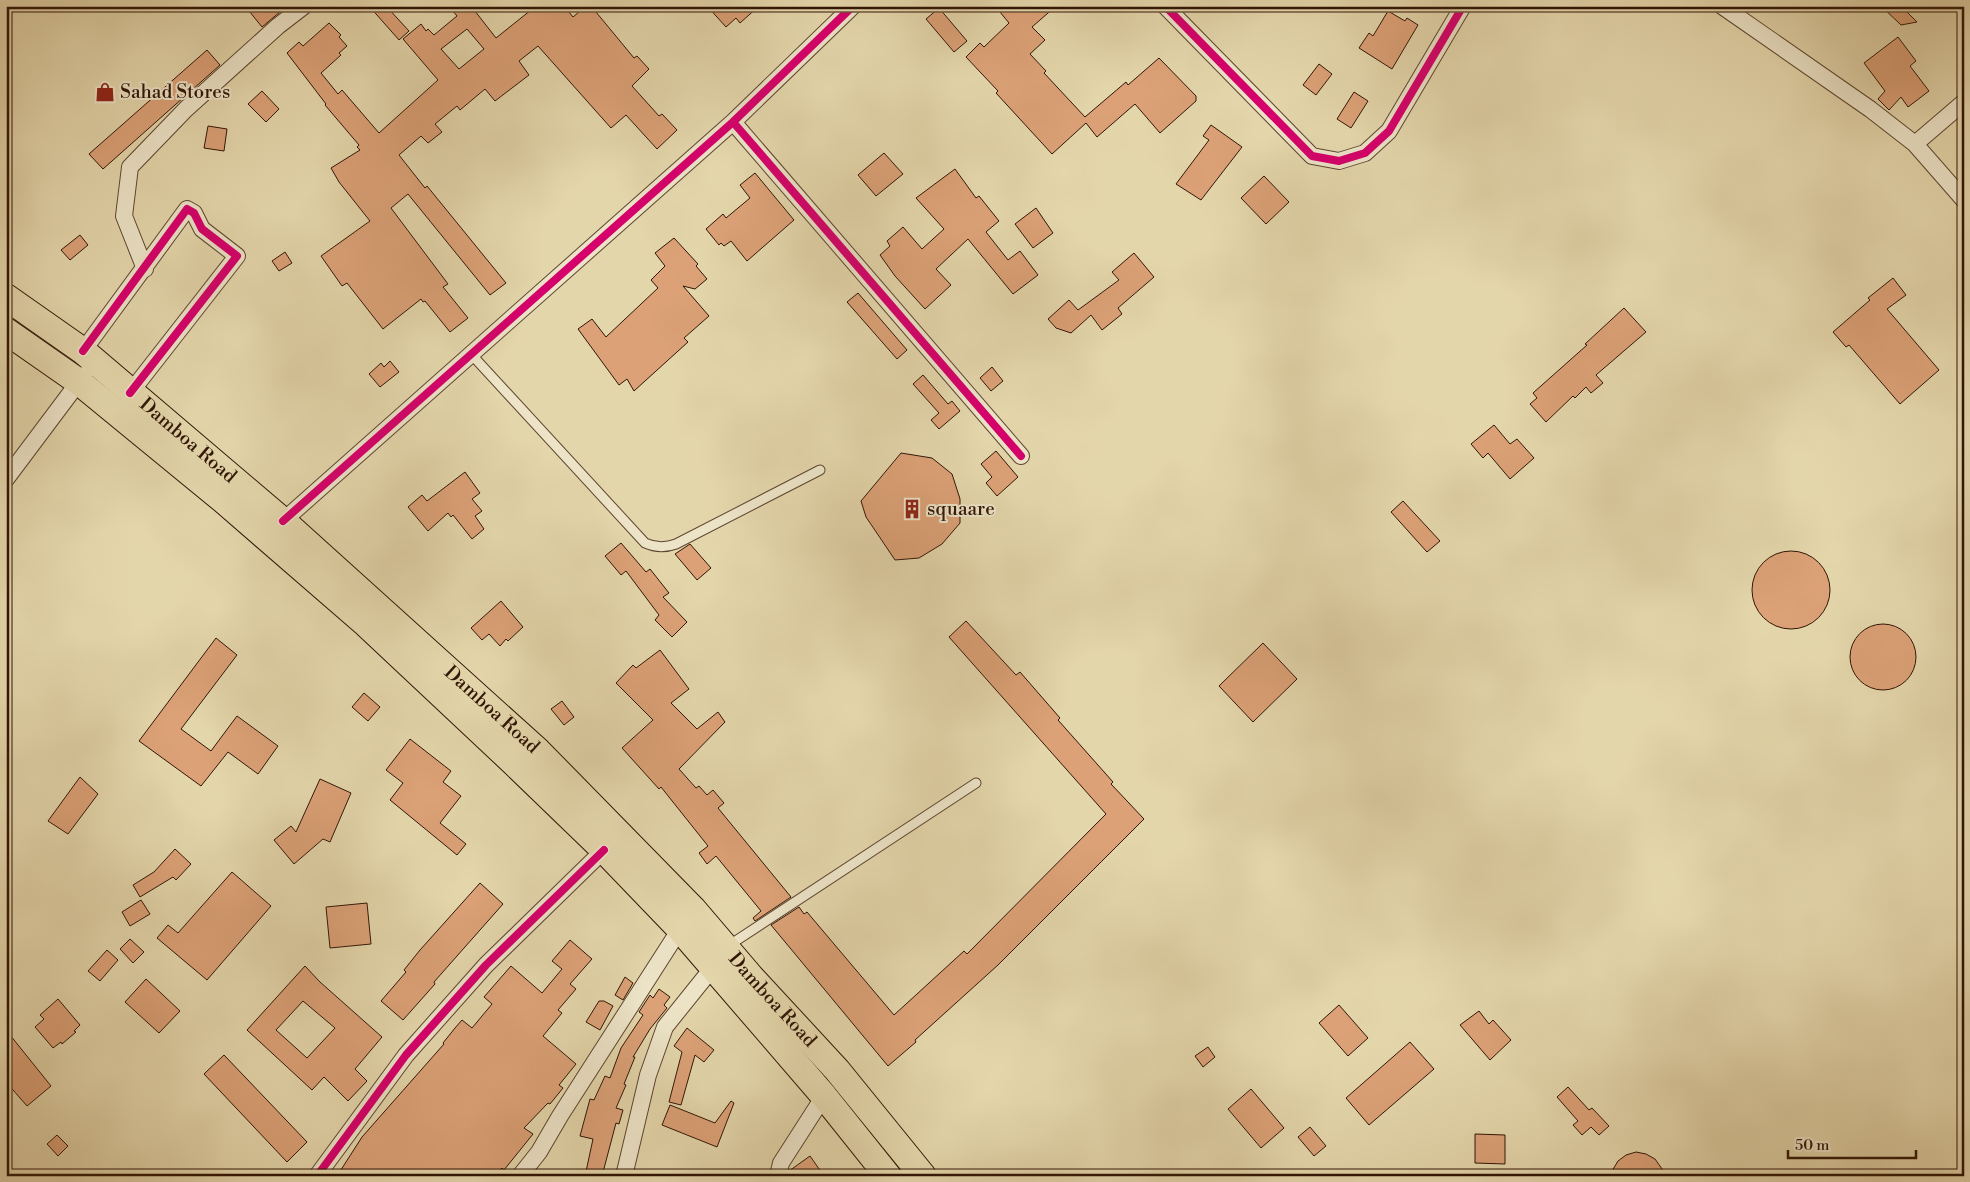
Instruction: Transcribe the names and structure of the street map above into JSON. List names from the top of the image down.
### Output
{
  "streets": {
    "main road": ["Damboa Road"]
  },
  "places": {
    "shop": ["Sahad Stores"],
    "building": ["squaare"]
  },
  "scale_bar": "50 m"
}
